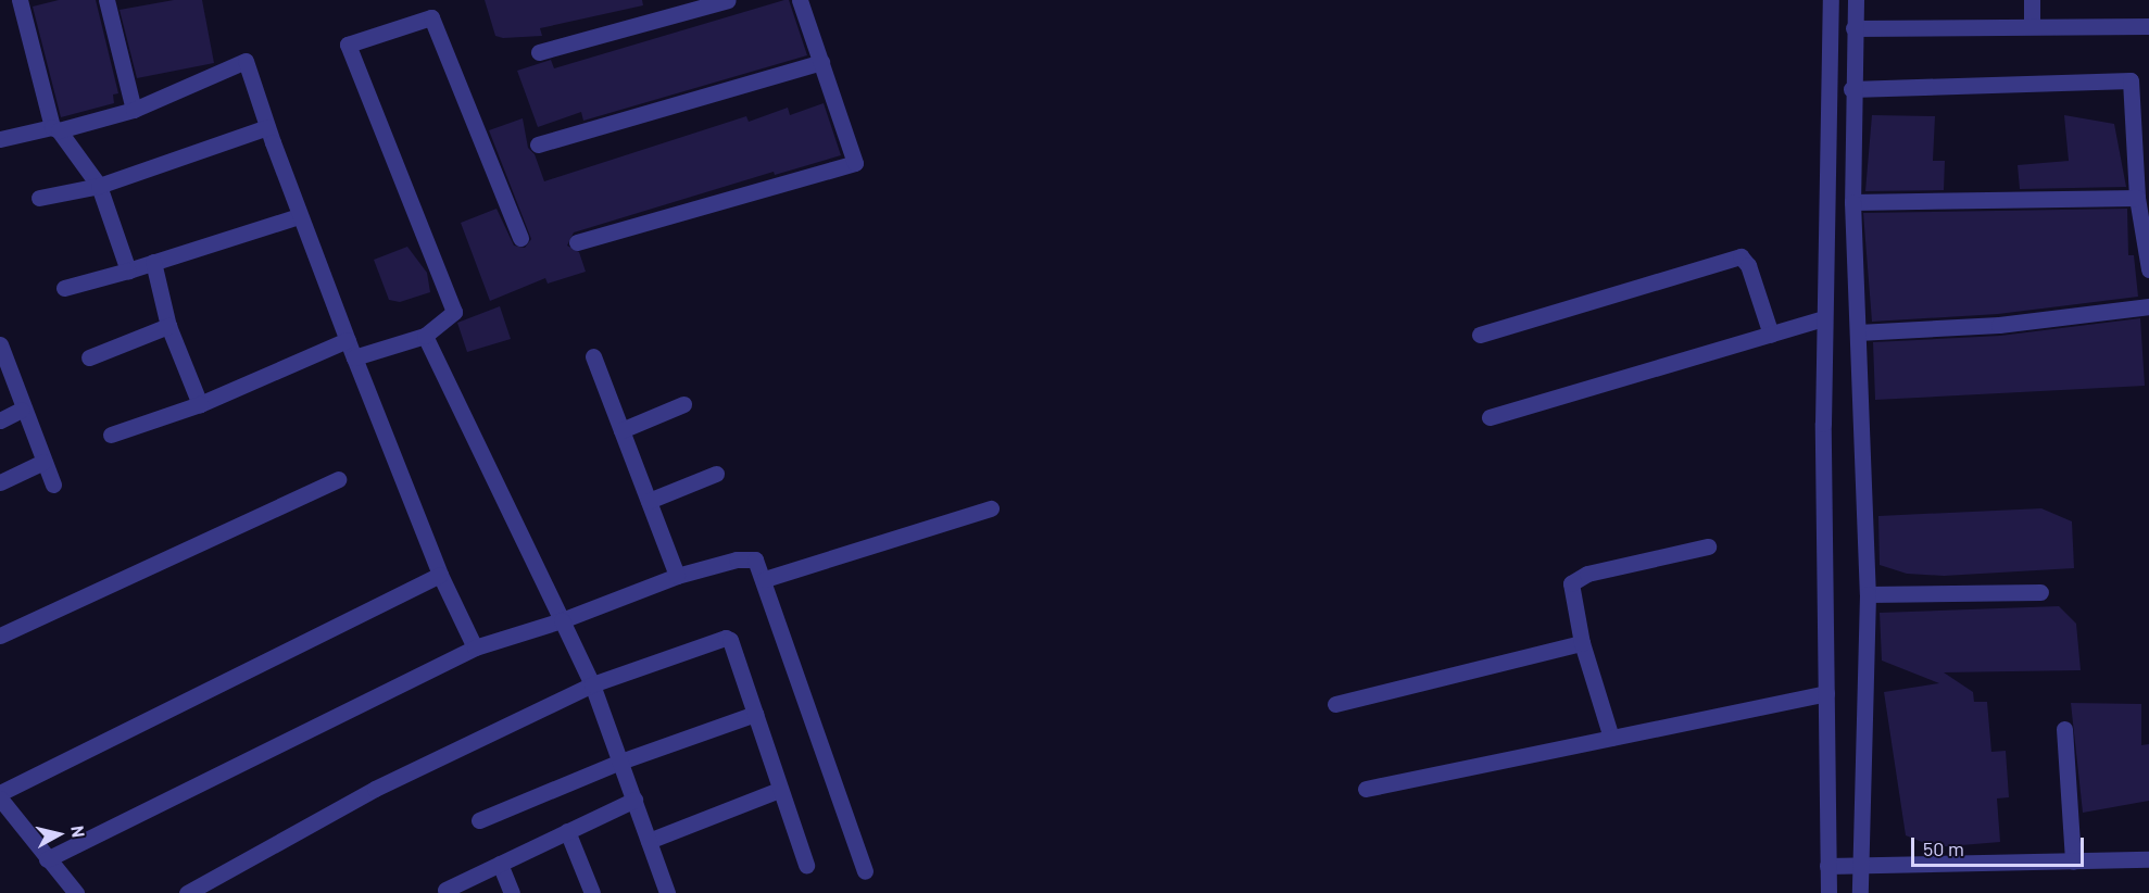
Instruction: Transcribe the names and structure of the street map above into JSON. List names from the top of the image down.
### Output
{
  "scale_bar": "50 m",
  "north": "right"
}
